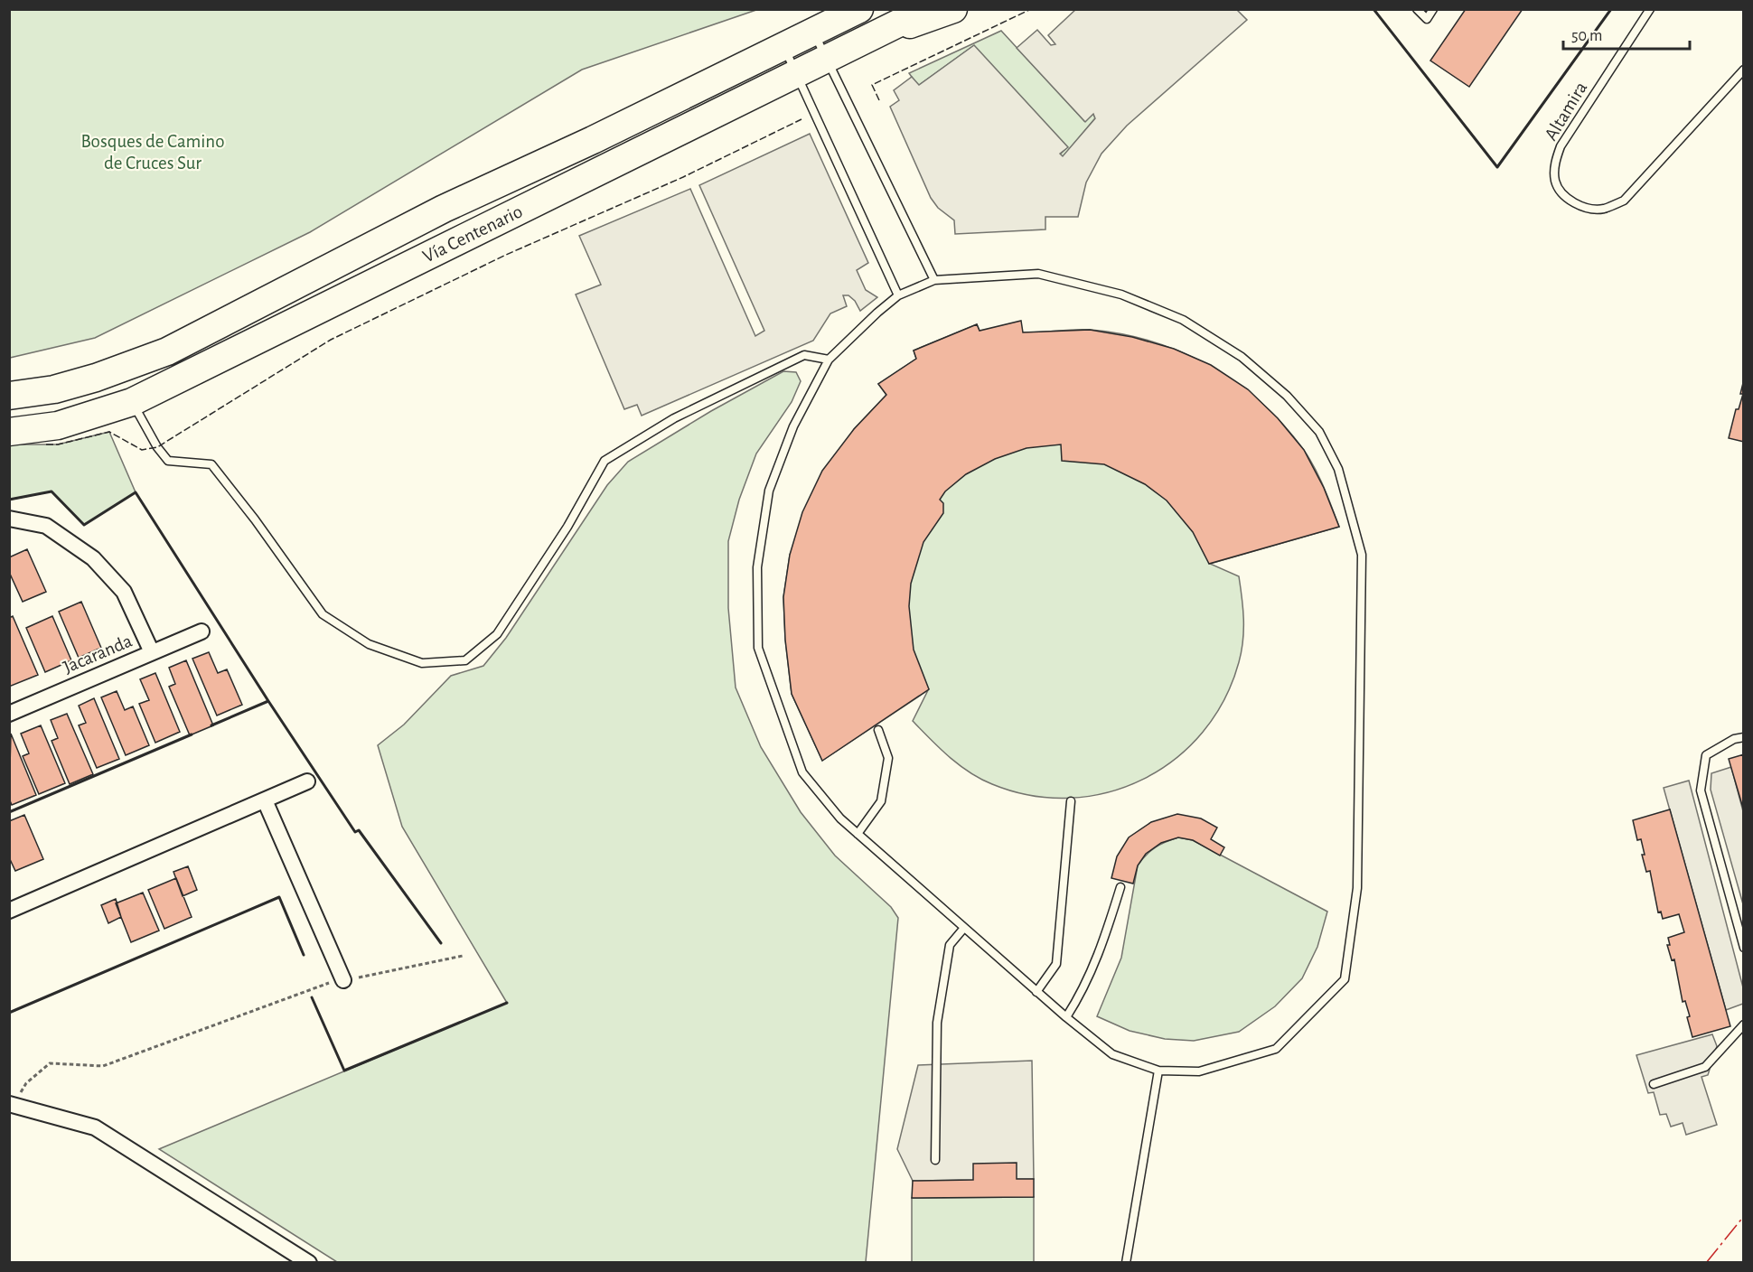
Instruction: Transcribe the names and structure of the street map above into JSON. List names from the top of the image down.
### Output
{
  "streets": {
    "highway": ["Vía Centenario"],
    "street": ["Jacaranda"],
    "lane": ["Altamira"]
  },
  "parks": ["Bosques de Camino de Cruces Sur"],
  "scale_bar": "50 m"
}
